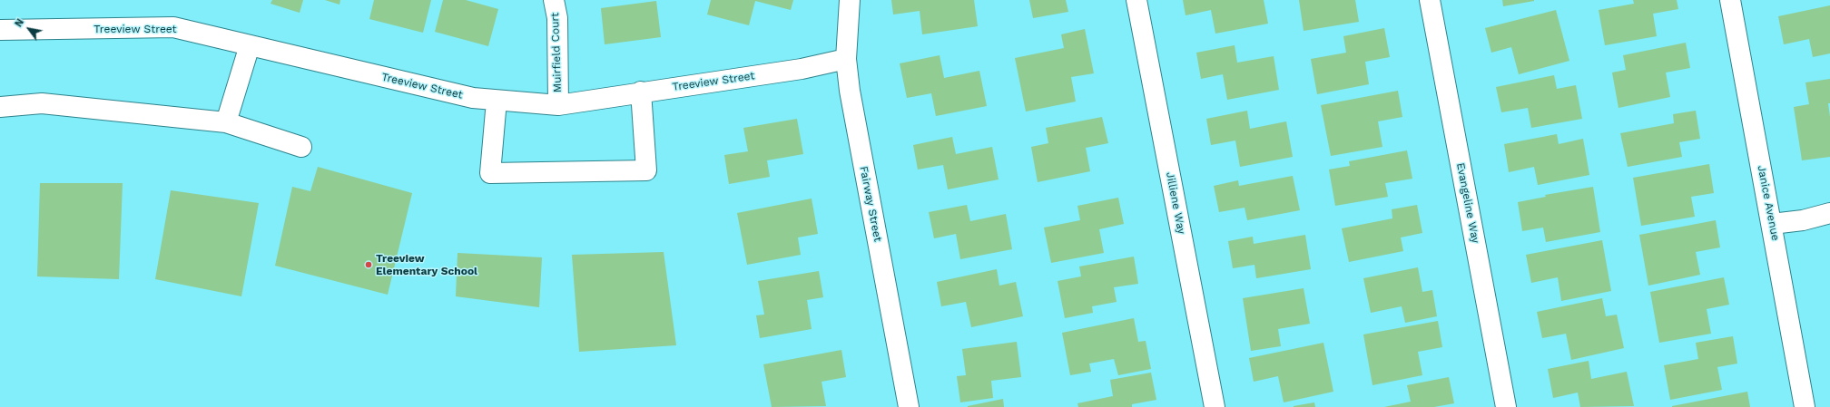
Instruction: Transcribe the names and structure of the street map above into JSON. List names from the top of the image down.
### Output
{
  "streets": {
    "street": [
      "Treeview Street",
      "Muirfield Court",
      "Jilliene Way",
      "Evangeline Way",
      "Janice Avenue",
      "Fairway Street"
    ]
  },
  "crossings": [
    ["Treeview Street", "Muirfield Court"],
    ["Treeview Street", "Fairway Street"]
  ],
  "places": ["Treeview Elementary School"],
  "north": "top left"
}
